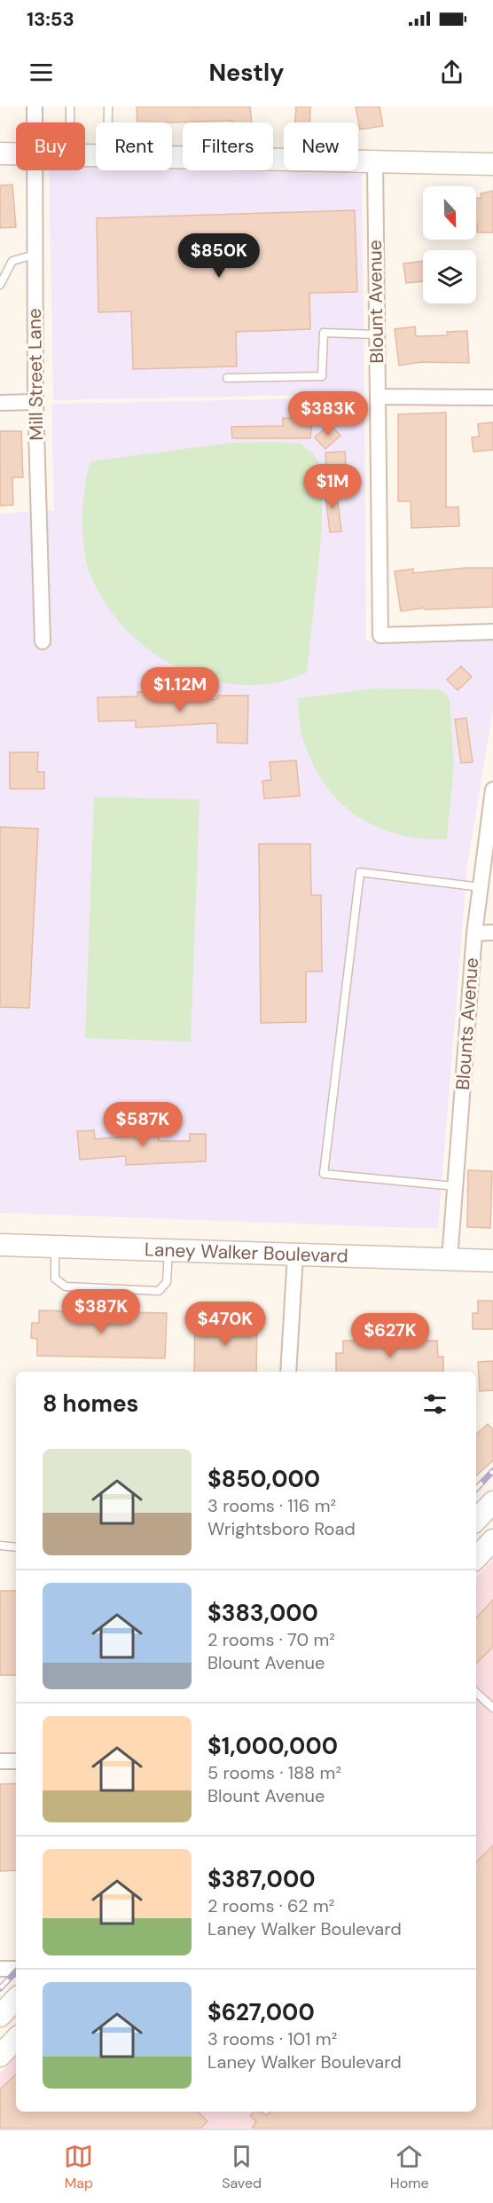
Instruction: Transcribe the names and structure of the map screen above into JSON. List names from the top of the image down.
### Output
{
  "streets": {
    "main road": ["Laney Walker Boulevard"],
    "street": ["Blount Avenue", "Mill Street Lane", "Blounts Avenue"]
  },
  "crossings": [
    ["Blounts Avenue", "Laney Walker Boulevard"]
  ],
  "north": "bottom",
  "page": {
    "status": "13:53",
    "header": "Nestly",
    "chip": [
      "Buy",
      "Rent",
      "Filters",
      "New"
    ],
    "price": [
      "$850K",
      "$383K",
      "$1M",
      "$1.12M",
      "$587K",
      "$387K",
      "$470K",
      "$627K"
    ],
    "heading": "8 homes",
    "list": [
      {
        "name": "$850,000",
        "note": "3 rooms · 116 m² · Wrightsboro Road"
      },
      {
        "name": "$383,000",
        "note": "2 rooms · 70 m² · Blount Avenue"
      },
      {
        "name": "$1,000,000",
        "note": "5 rooms · 188 m² · Blount Avenue"
      },
      {
        "name": "$387,000",
        "note": "2 rooms · 62 m² · Laney Walker Boulevard"
      },
      {
        "name": "$627,000",
        "note": "3 rooms · 101 m² · Laney Walker Boulevard"
      }
    ],
    "tabs": ["Map", "Saved", "Home"]
  }
}
